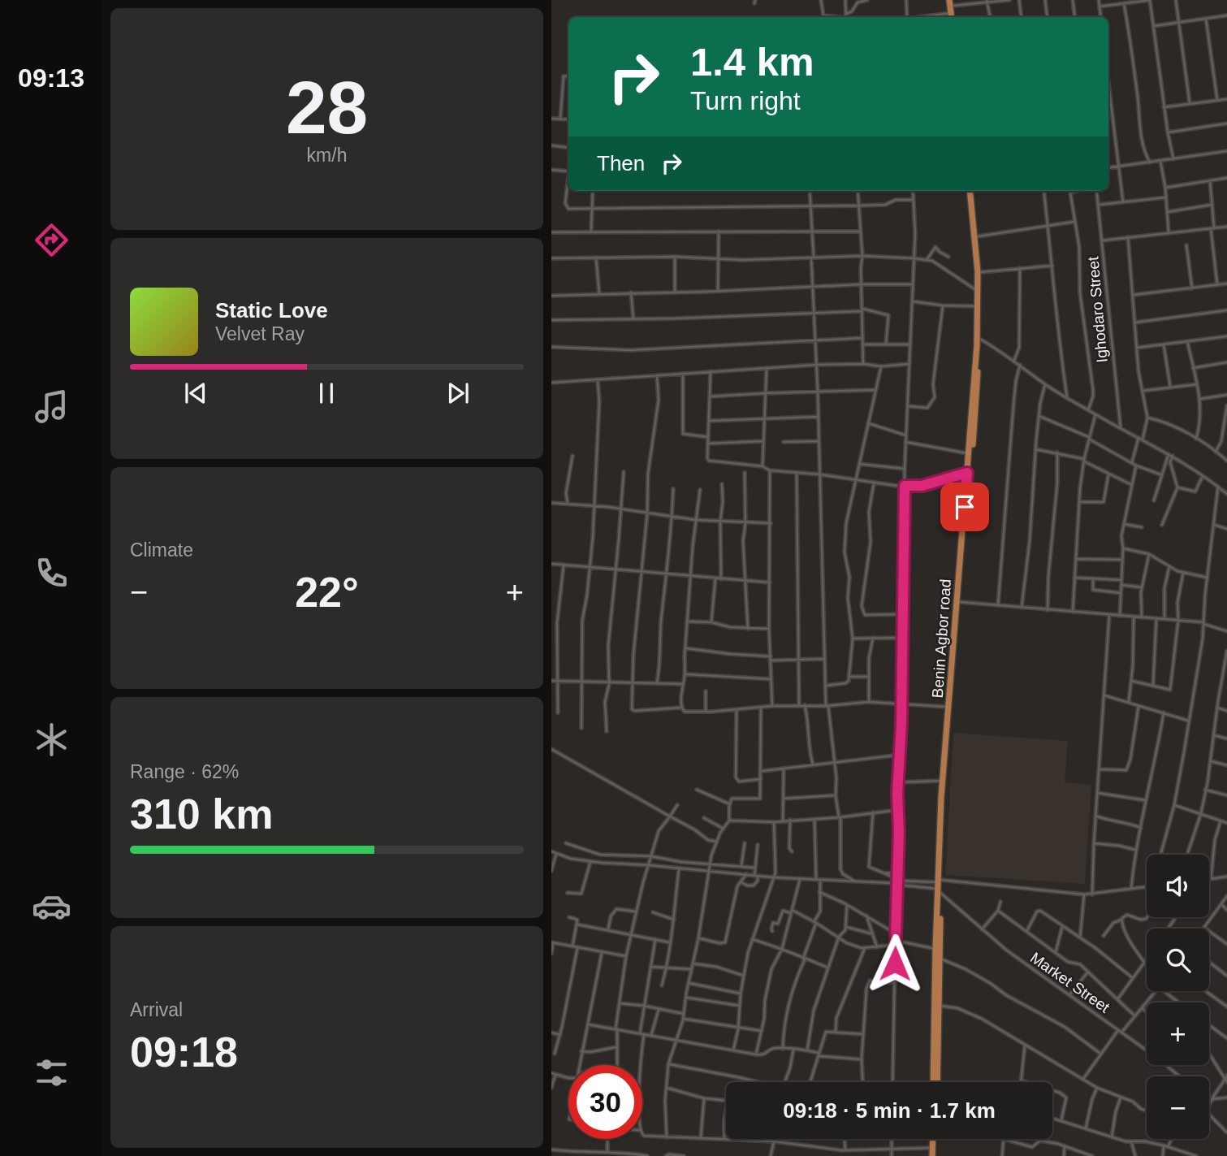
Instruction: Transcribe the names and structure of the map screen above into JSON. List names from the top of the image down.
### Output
{
  "streets": {
    "highway": ["Benin Agbor road"],
    "street": ["Ighodaro Street", "Market Street"]
  },
  "crossings": [
    ["Benin Agbor road", "Market Street"]
  ],
  "page": {
    "tabs": "09:13",
    "tile": [
      ["28", "km/h"],
      "Climate",
      ["Range · 62%", "310 km"],
      ["Arrival", "09:18"]
    ],
    "turn": ["1.4 km", "Turn right"],
    "then": "Then",
    "song": ["Static Love", "Velvet Ray"],
    "heat": ["−", "22°", "+"],
    "map_buttons": ["+", "−"],
    "limit": "30",
    "trip": "09:18 · 5 min · 1.7 km"
  }
}
